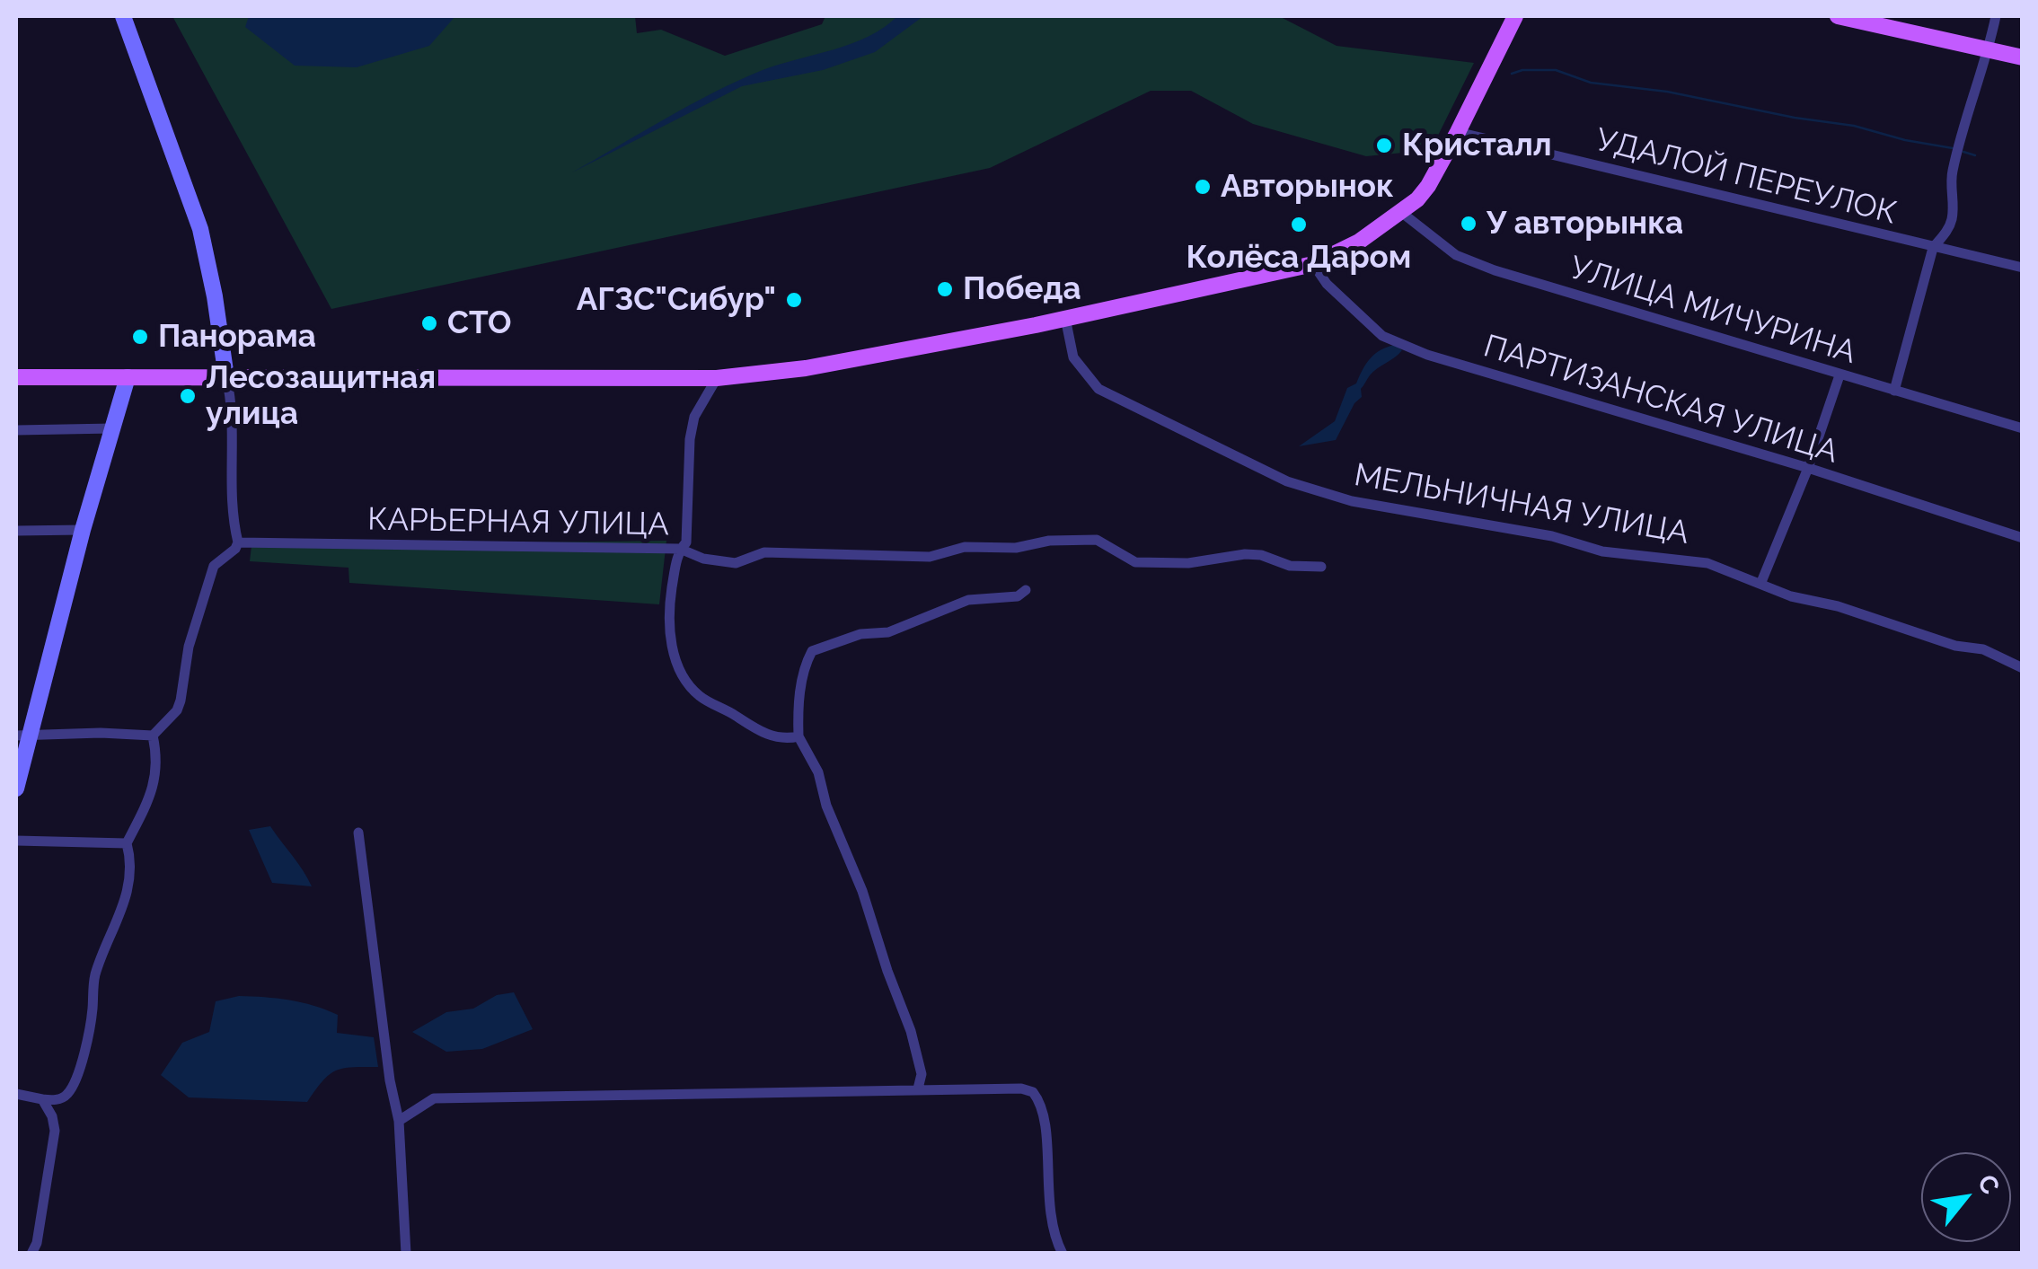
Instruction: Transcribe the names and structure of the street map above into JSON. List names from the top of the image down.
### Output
{
  "streets": {
    "street": [
      "УДАЛОЙ ПЕРЕУЛОК",
      "УЛИЦА МИЧУРИНА",
      "ПАРТИЗАНСКАЯ УЛИЦА",
      "МЕЛЬНИЧНАЯ УЛИЦА",
      "КАРЬЕРНАЯ УЛИЦА"
    ]
  },
  "places": [
    "Кристалл",
    "Авторынок",
    "У авторынка",
    "Колёса Даром",
    "Победа",
    "АГЗС\"Сибур\"",
    "СТО",
    "Панорама",
    "Лесозащитная улица"
  ],
  "north": "top right"
}
